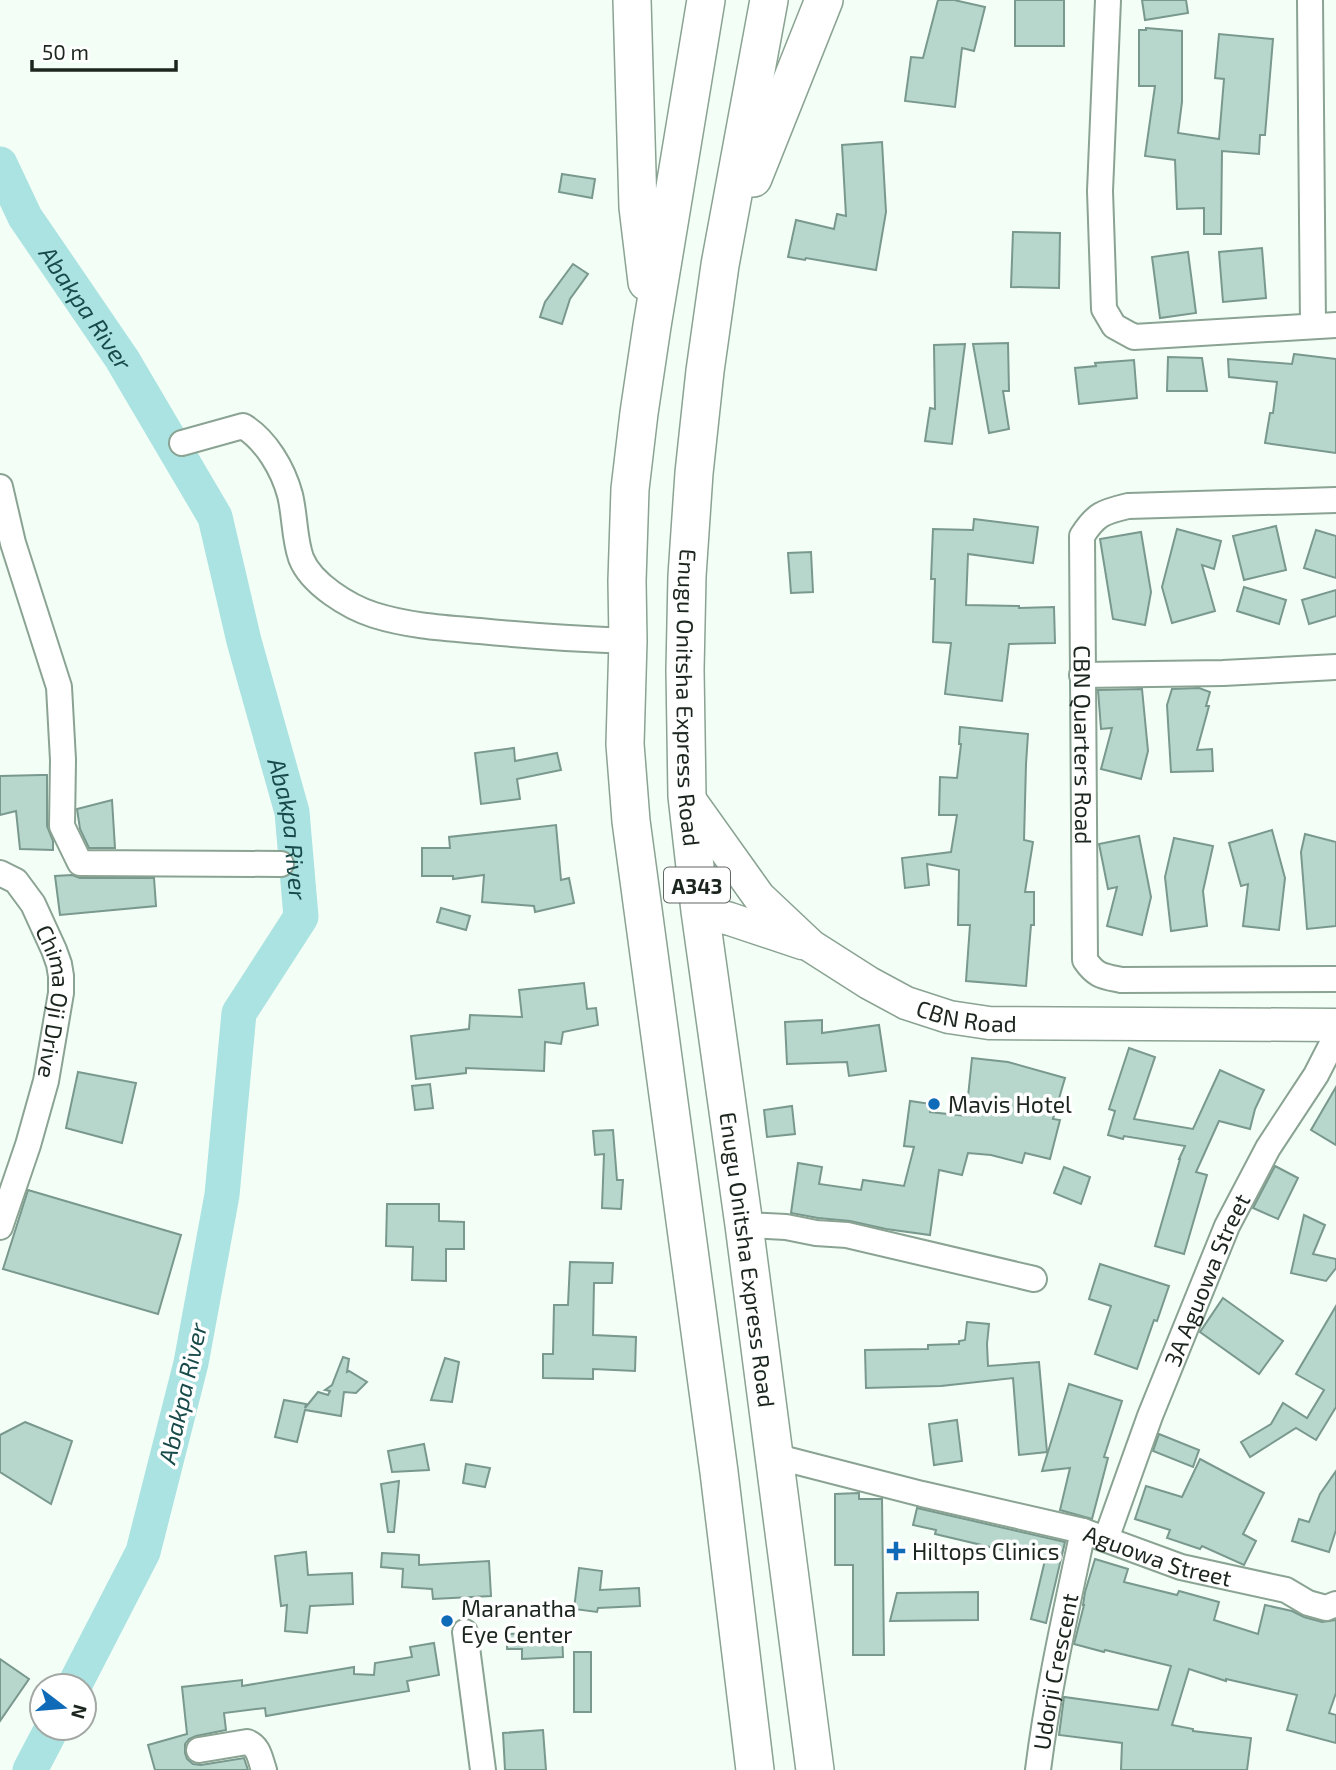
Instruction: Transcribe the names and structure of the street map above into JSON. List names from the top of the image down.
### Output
{
  "streets": {
    "highway": ["Enugu Onitsha Express Road", "A343"],
    "main road": ["CBN Road"],
    "street": [
      "CBN Quarters Road",
      "Chima Oji Drive",
      "3A Aguowa Street",
      "Aguowa Street",
      "Udorji Crescent"
    ]
  },
  "crossings": [
    ["Enugu Onitsha Express Road", "CBN Road"],
    ["Enugu Onitsha Express Road", "Aguowa Street"],
    ["3A Aguowa Street", "Aguowa Street"],
    ["3A Aguowa Street", "Udorji Crescent"],
    ["Aguowa Street", "Udorji Crescent"]
  ],
  "water": ["Abakpa River"],
  "places": {
    "other": ["Mavis Hotel", "Maranatha Eye Center"],
    "health": ["Hiltops Clinics"]
  },
  "scale_bar": "50 m",
  "north": "right"
}
